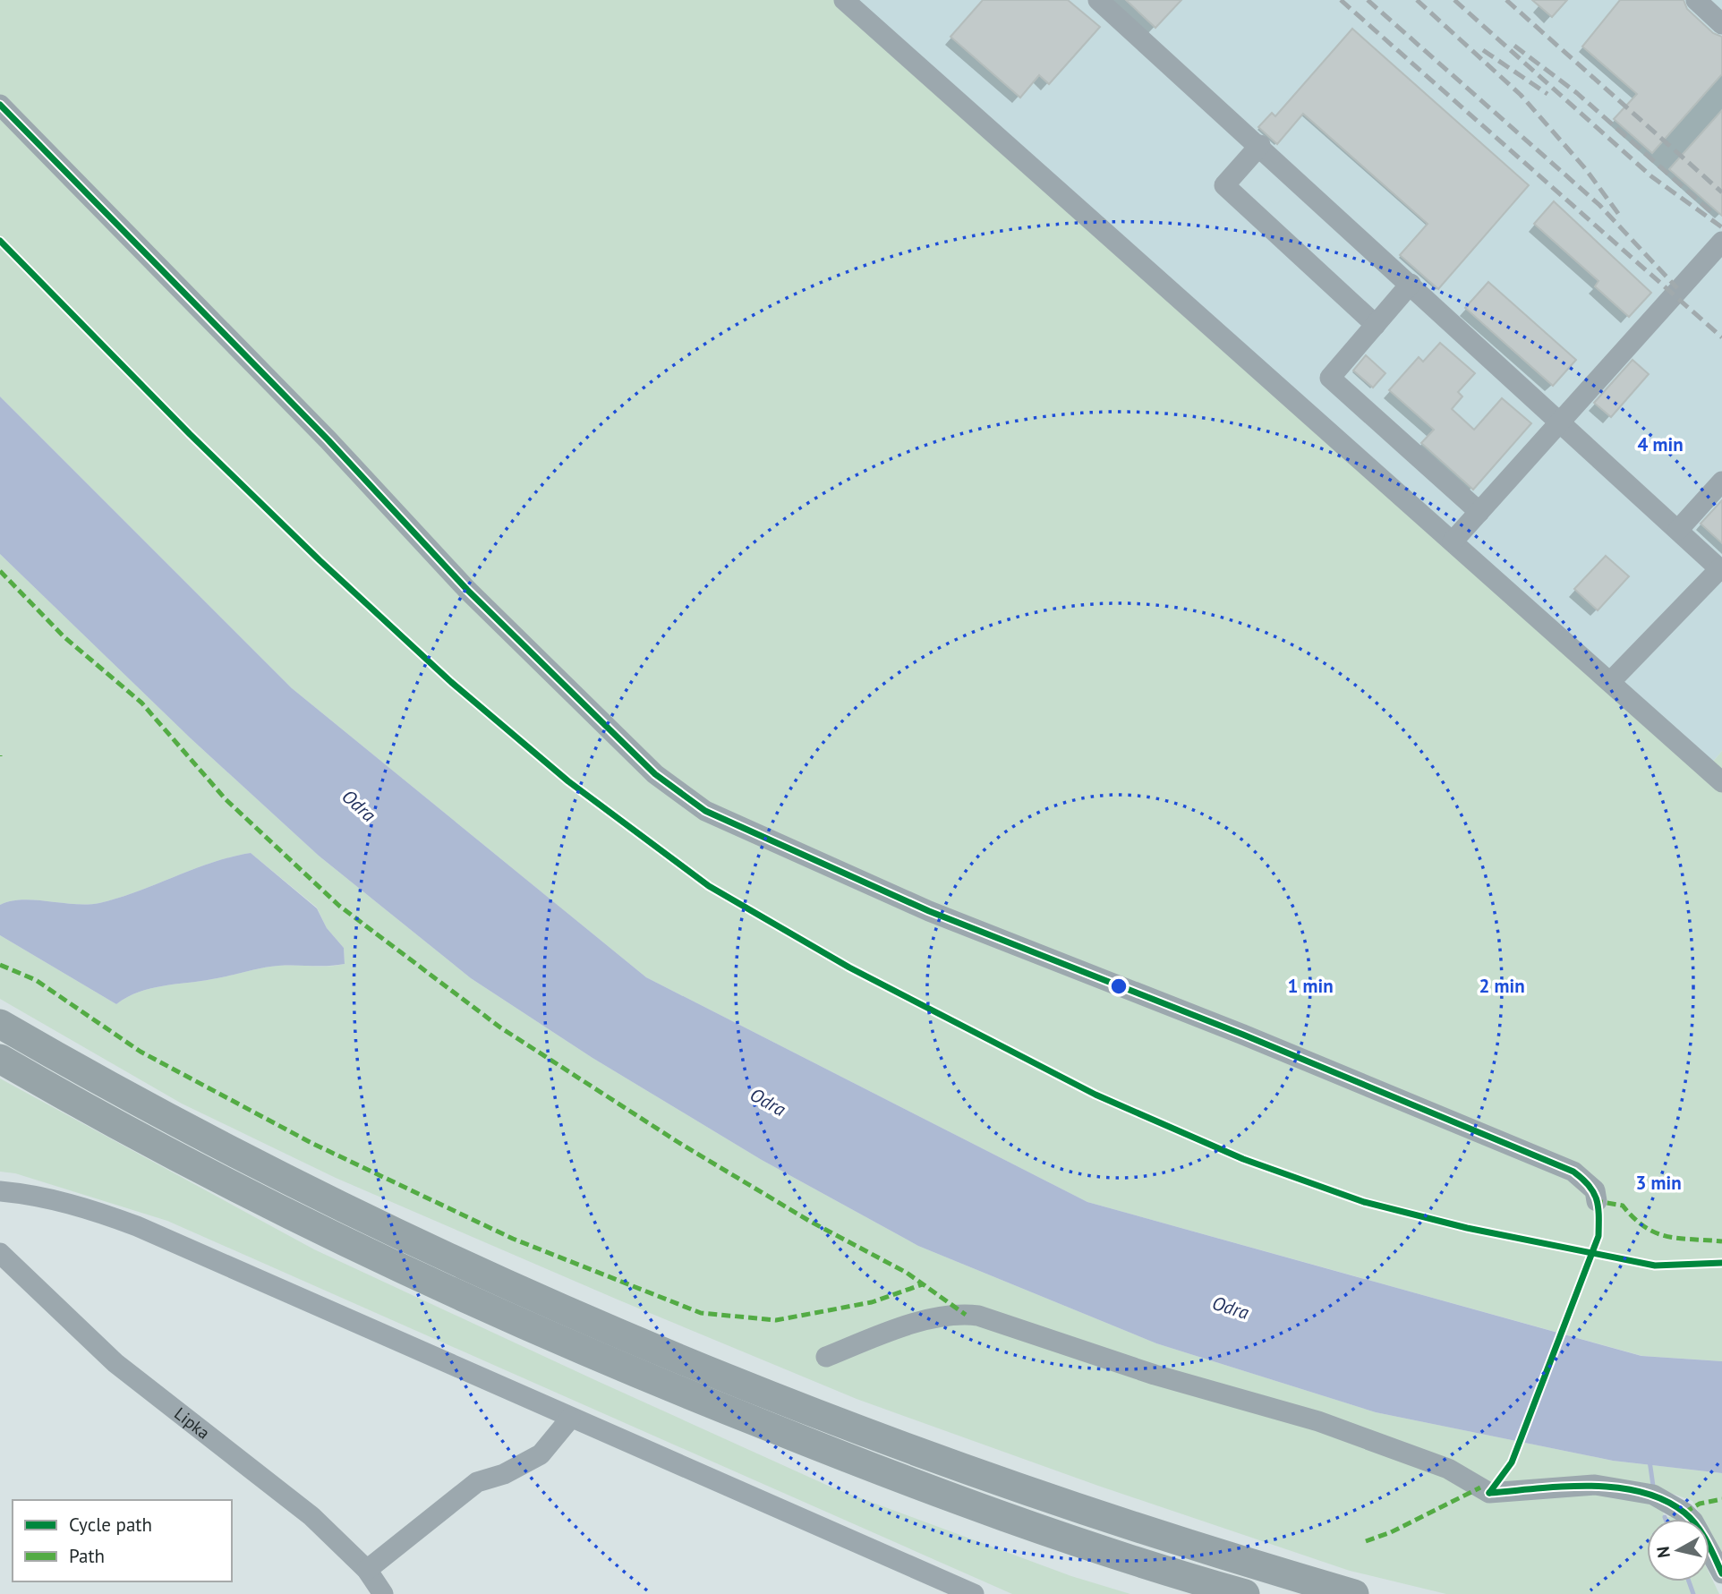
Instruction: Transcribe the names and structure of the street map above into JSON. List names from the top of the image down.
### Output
{
  "streets": {
    "street": ["Lipka"]
  },
  "water": ["Odra"],
  "legend": ["Cycle path", "Path"],
  "north": "left",
  "rings": [
    "4 min",
    "1 min",
    "2 min",
    "3 min"
  ]
}
